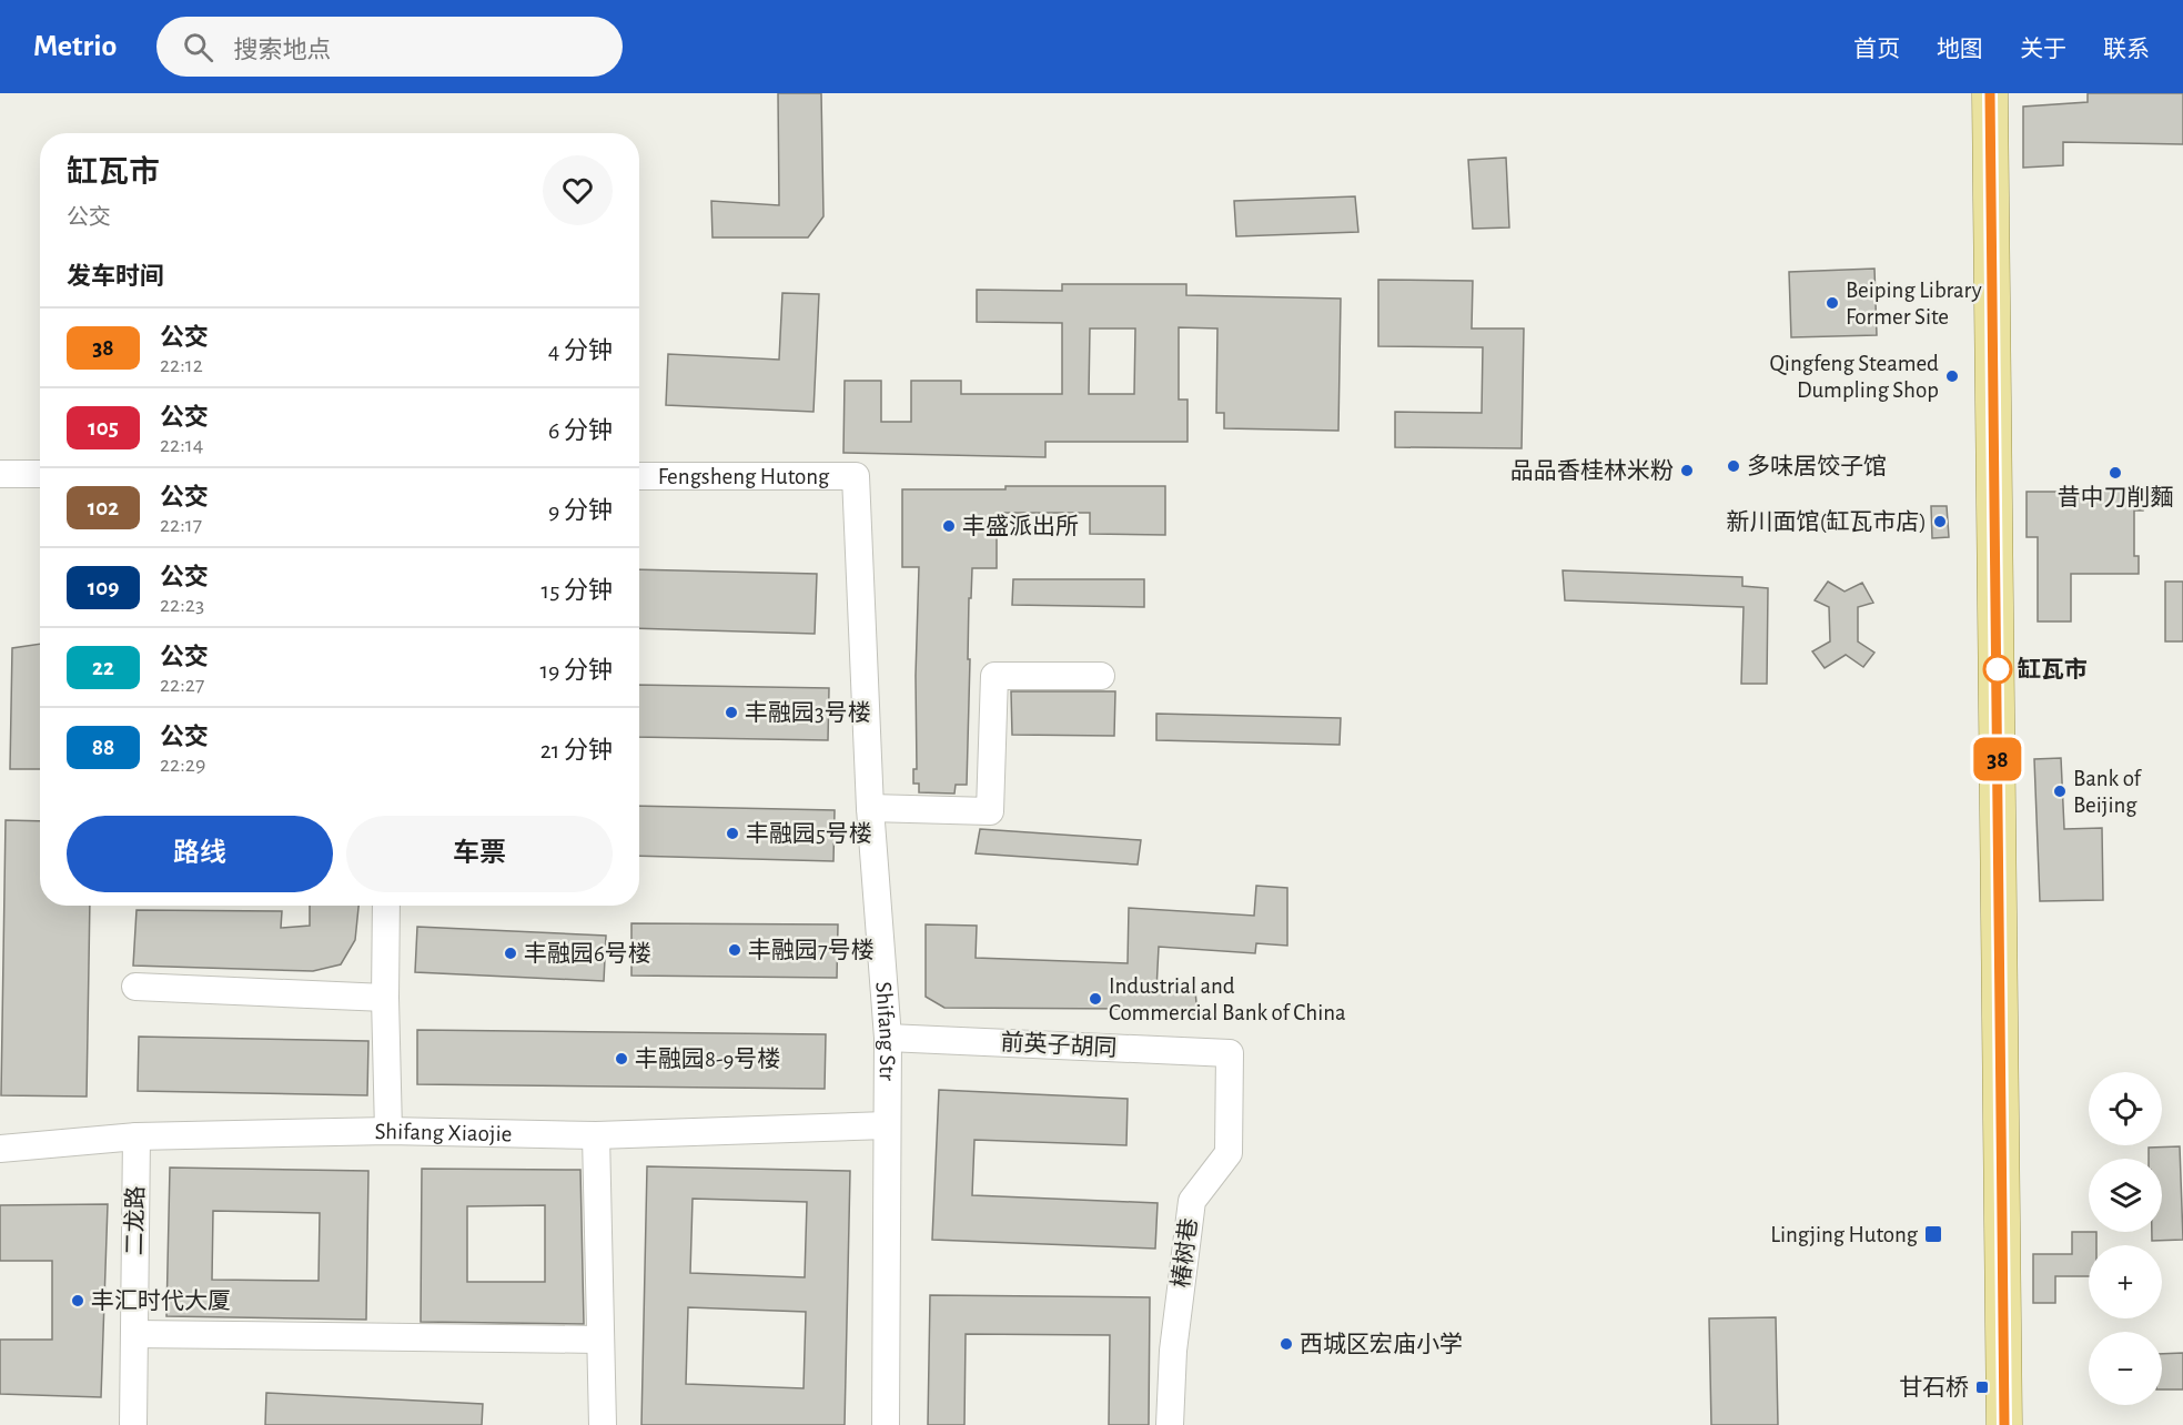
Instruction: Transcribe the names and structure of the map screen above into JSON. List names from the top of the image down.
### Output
{
  "streets": {
    "street": [
      "Fengsheng Hutong",
      "Shifang Str",
      "前英子胡同",
      "Shifang Xiaojie",
      "二龙路",
      "椿树巷"
    ]
  },
  "crossings": [
    ["Fengsheng Hutong", "Shifang Str"],
    ["Shifang Str", "前英子胡同"],
    ["Shifang Str", "Shifang Xiaojie"],
    ["前英子胡同", "椿树巷"],
    ["Shifang Xiaojie", "二龙路"]
  ],
  "places": {
    "other": [
      "Beiping Library Former Site",
      "Qingfeng Steamed Dumpling Shop",
      "多味居饺子馆",
      "品品香桂林米粉",
      "昔中刀削麵",
      "新川面馆(缸瓦市店)",
      "丰盛派出所",
      "缸瓦市",
      "丰融园3号楼",
      "Bank of Beijing",
      "丰融园5号楼",
      "丰融园7号楼",
      "丰融园6号楼",
      "Industrial and Commercial Bank of China",
      "丰融园8-9号楼",
      "丰汇时代大厦",
      "西城区宏庙小学"
    ],
    "transit": ["Lingjing Hutong", "甘石桥"]
  },
  "lines": ["bus line 38"],
  "page": {
    "header": "Metrio",
    "search": "搜索地点",
    "nav": [
      "首页",
      "地图",
      "关于",
      "联系"
    ],
    "on_map": "38",
    "heading": [
      ["缸瓦市", "公交"],
      "发车时间"
    ],
    "list": [
      {
        "mark": "38",
        "name": "公交",
        "note": "22:12",
        "value": "4 分钟"
      },
      {
        "mark": "105",
        "name": "公交",
        "note": "22:14",
        "value": "6 分钟"
      },
      {
        "mark": "102",
        "name": "公交",
        "note": "22:17",
        "value": "9 分钟"
      },
      {
        "mark": "109",
        "name": "公交",
        "note": "22:23",
        "value": "15 分钟"
      },
      {
        "mark": "22",
        "name": "公交",
        "note": "22:27",
        "value": "19 分钟"
      },
      {
        "mark": "88",
        "name": "公交",
        "note": "22:29",
        "value": "21 分钟"
      }
    ],
    "buttons": ["路线", "车票"],
    "map_buttons": ["+", "−"]
  }
}
